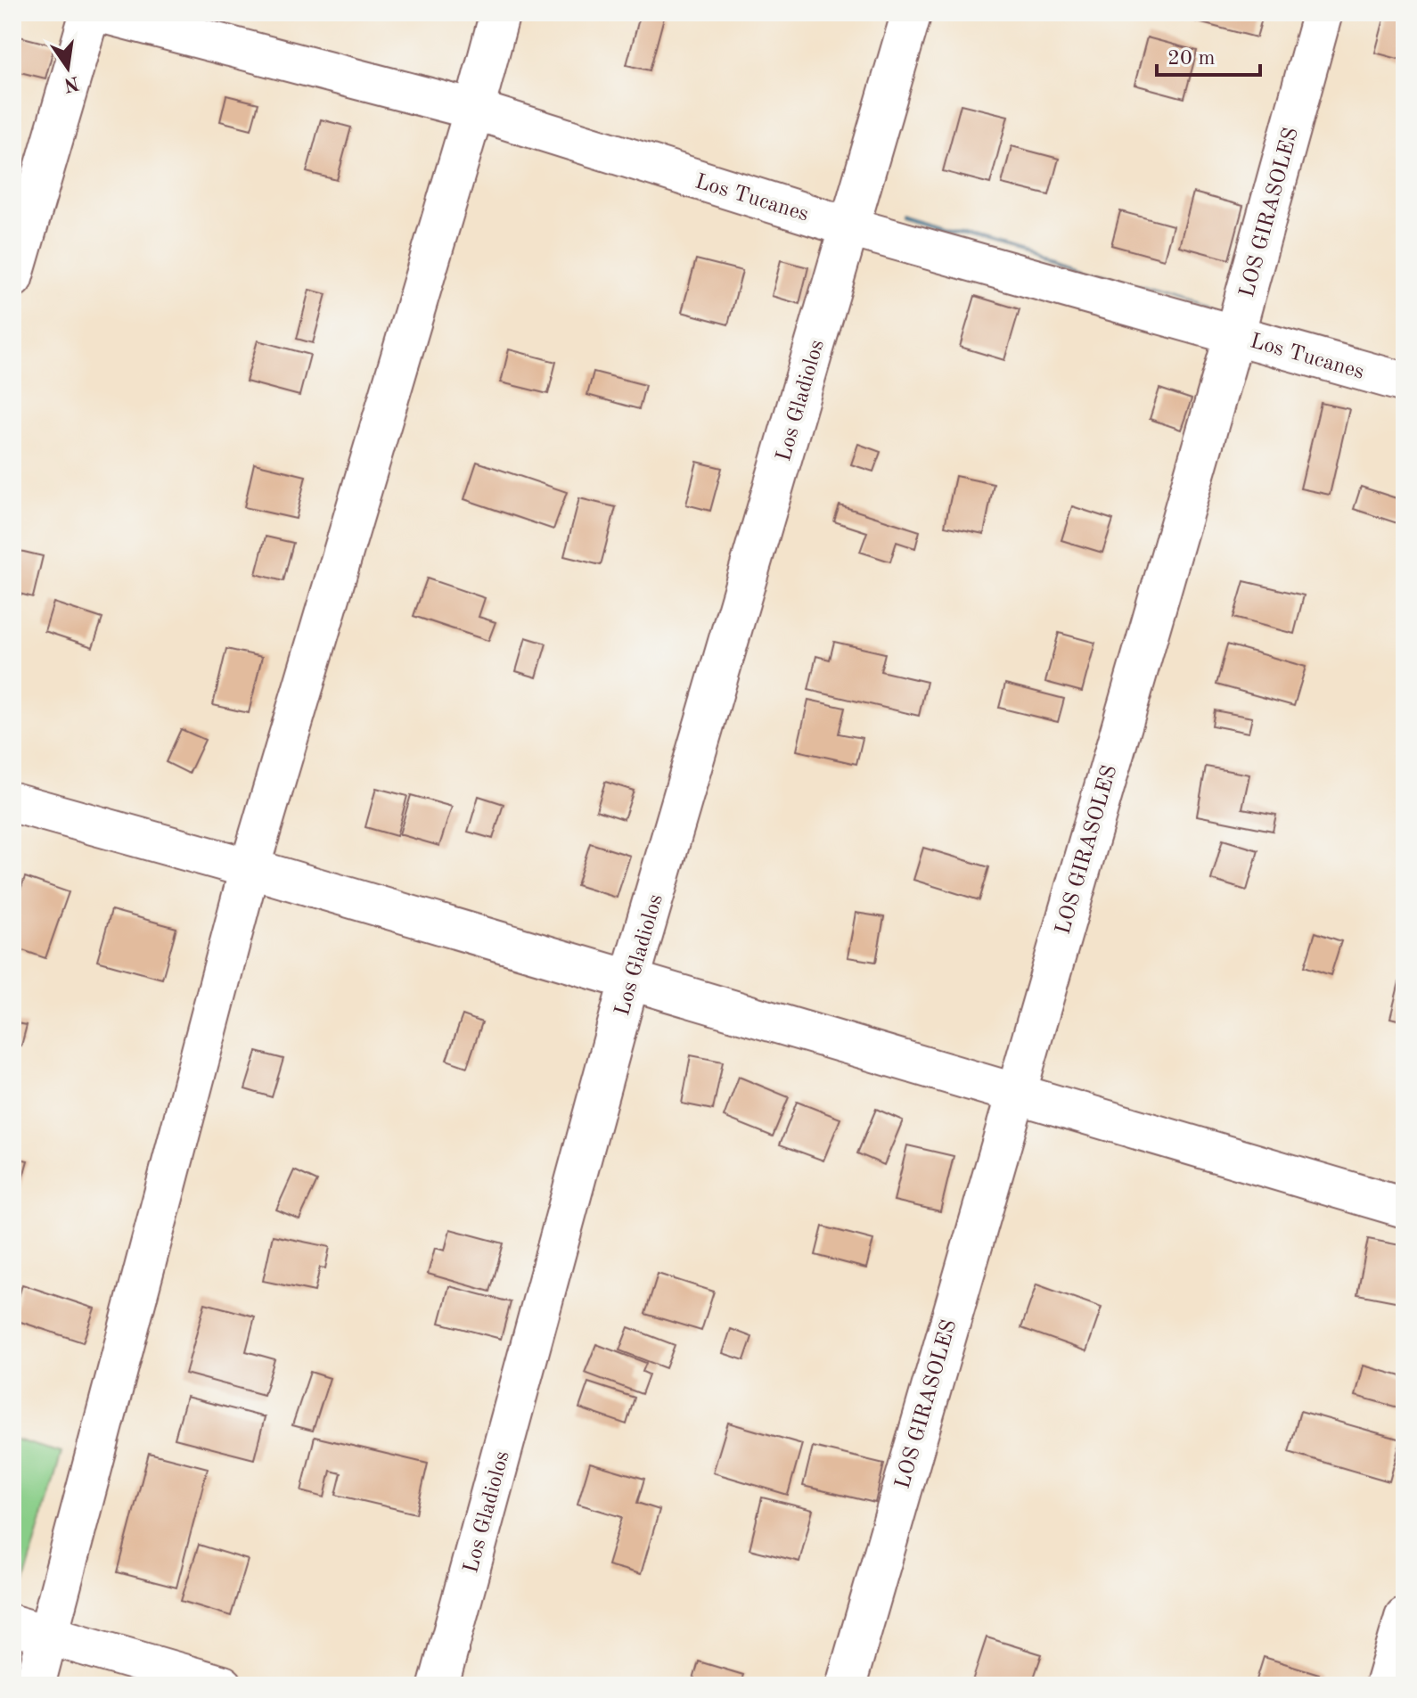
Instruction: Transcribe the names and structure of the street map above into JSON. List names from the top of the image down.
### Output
{
  "streets": {
    "street": ["Los Tucanes", "LOS GIRASOLES", "Los Gladiolos"]
  },
  "crossings": [
    ["Los Tucanes", "LOS GIRASOLES"],
    ["Los Tucanes", "Los Gladiolos"]
  ],
  "scale_bar": "20 m",
  "north": "bottom"
}
